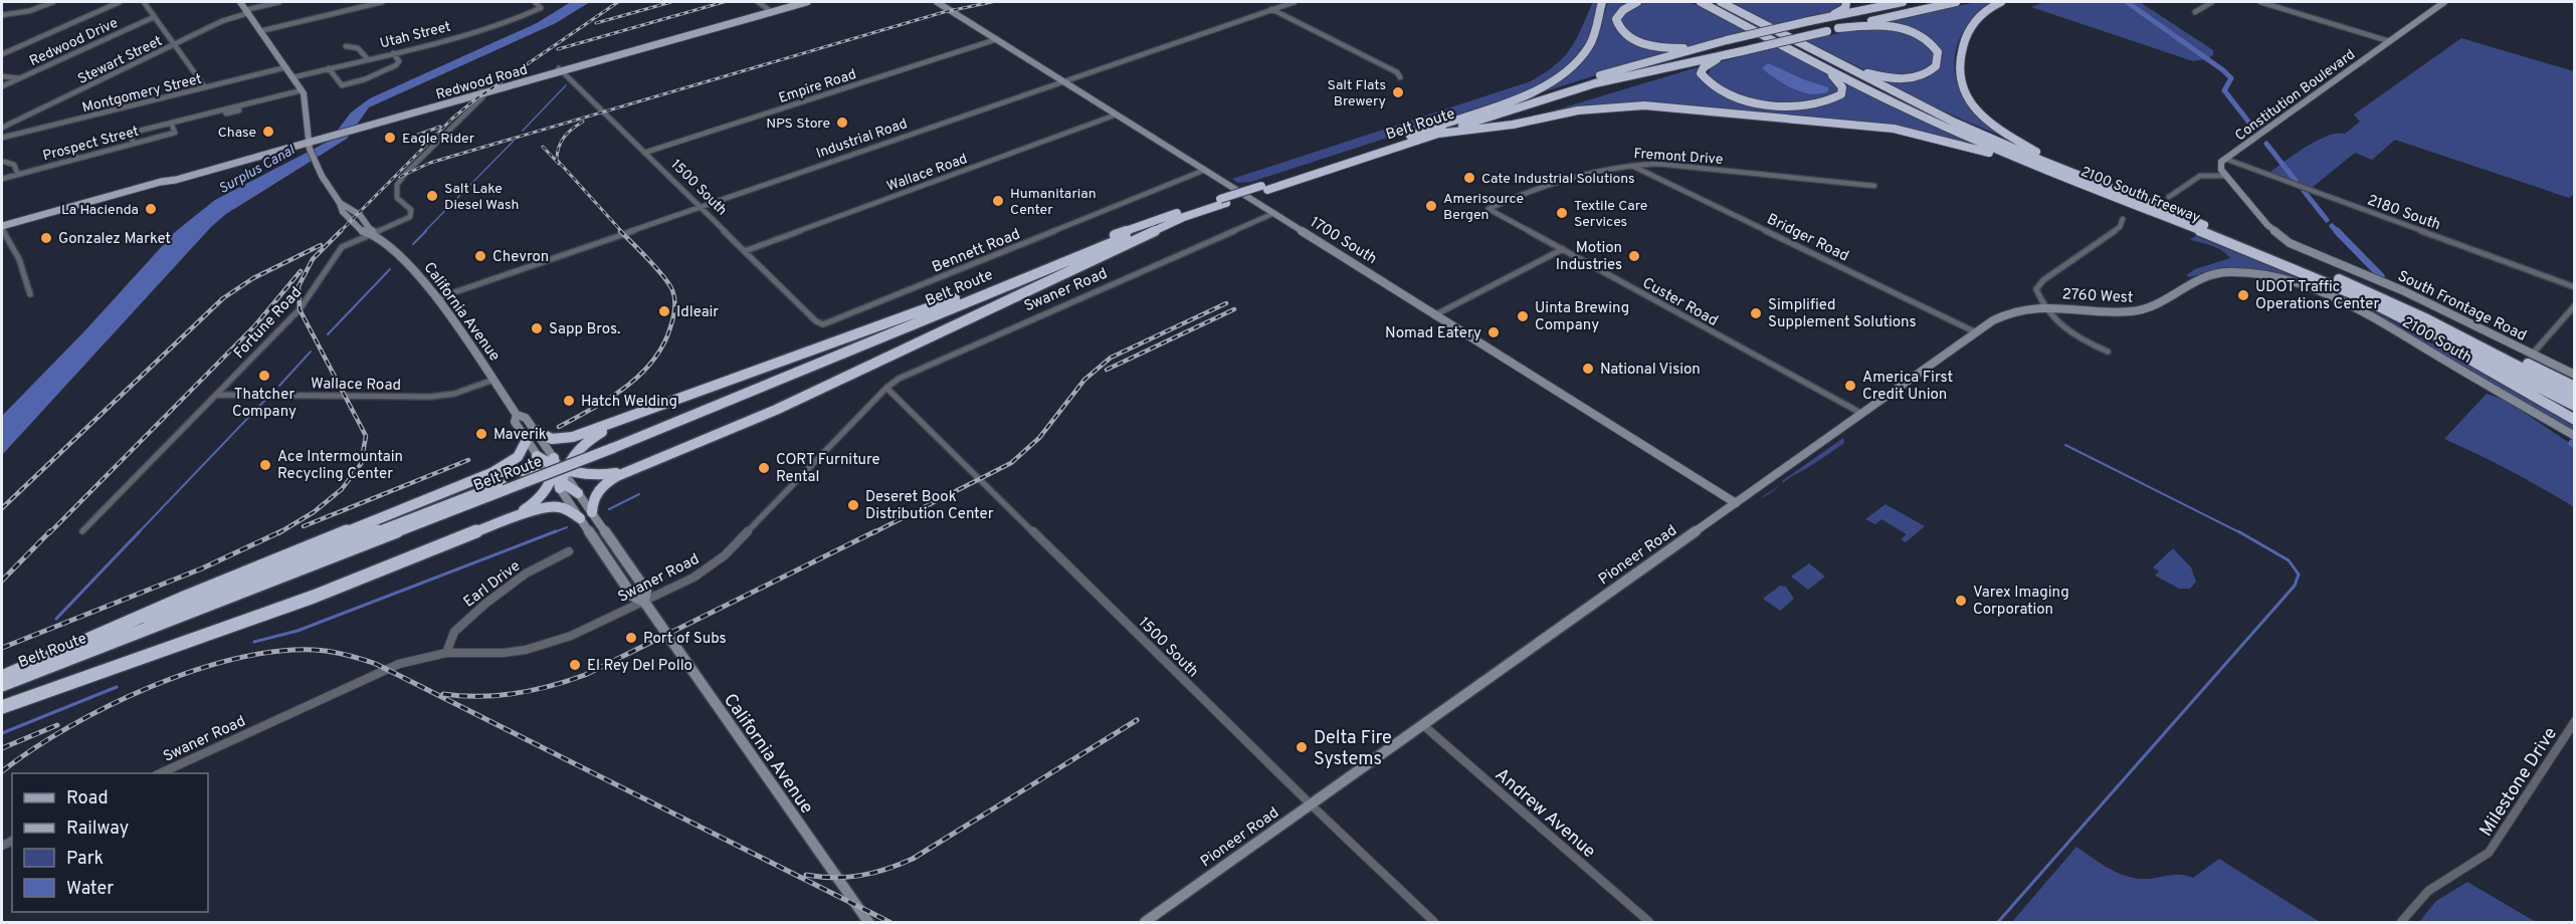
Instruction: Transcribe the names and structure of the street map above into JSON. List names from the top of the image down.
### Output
{
  "streets": {
    "highway": ["Belt Route", "2100 South Freeway"],
    "main road": [
      "Redwood Road",
      "Constitution Boulevard",
      "1700 South",
      "2760 West",
      "South Frontage Road",
      "California Avenue",
      "2100 South",
      "Pioneer Road"
    ],
    "street": [
      "Utah Street",
      "Redwood Drive",
      "Stewart Street",
      "Empire Road",
      "Montgomery Street",
      "Industrial Road",
      "Prospect Street",
      "Fremont Drive",
      "Wallace Road",
      "1500 South",
      "2180 South",
      "Bridger Road",
      "Bennett Road",
      "Swaner Road",
      "Custer Road",
      "Fortune Road",
      "Earl Drive",
      "Milestone Drive",
      "Andrew Avenue"
    ]
  },
  "crossings": [
    ["Utah Street", "California Avenue"],
    ["Stewart Street", "California Avenue"],
    ["Redwood Road", "1500 South"],
    ["Redwood Road", "California Avenue"],
    ["Redwood Road", "Fortune Road"],
    ["Empire Road", "1500 South"],
    ["Empire Road", "1700 South"],
    ["Montgomery Street", "California Avenue"],
    ["Constitution Boulevard", "2180 South"],
    ["Constitution Boulevard", "South Frontage Road"],
    ["Industrial Road", "1500 South"],
    ["Industrial Road", "1700 South"],
    ["Industrial Road", "California Avenue"],
    ["Fremont Drive", "Bridger Road"],
    ["Fremont Drive", "Custer Road"],
    ["Wallace Road", "1500 South"],
    ["Wallace Road", "1700 South"],
    ["Wallace Road", "California Avenue"],
    ["Wallace Road", "Fortune Road"],
    ["1500 South", "Bennett Road"],
    ["1500 South", "Swaner Road"],
    ["1500 South", "Pioneer Road"],
    ["Bridger Road", "Pioneer Road"],
    ["1700 South", "Bennett Road"],
    ["1700 South", "Swaner Road"],
    ["1700 South", "Pioneer Road"],
    ["Swaner Road", "California Avenue"],
    ["Swaner Road", "Earl Drive"],
    ["2760 West", "2100 South"],
    ["2760 West", "Pioneer Road"],
    ["Custer Road", "Pioneer Road"],
    ["California Avenue", "Fortune Road"],
    ["Pioneer Road", "Andrew Avenue"]
  ],
  "water": ["Surplus Canal"],
  "places": [
    "Salt Flats Brewery",
    "NPS Store",
    "Chase",
    "Eagle Rider",
    "Cate Industrial Solutions",
    "Salt Lake Diesel Wash",
    "Humanitarian Center",
    "Amerisource Bergen",
    "La Hacienda",
    "Textile Care Services",
    "Gonzalez Market",
    "Chevron",
    "Motion Industries",
    "UDOT Traffic Operations Center",
    "Idleair",
    "Simplified Supplement Solutions",
    "Uinta Brewing Company",
    "Sapp Bros.",
    "Nomad Eatery",
    "National Vision",
    "Thatcher Company",
    "America First Credit Union",
    "Hatch Welding",
    "Maverik",
    "Ace Intermountain Recycling Center",
    "CORT Furniture Rental",
    "Deseret Book Distribution Center",
    "Varex Imaging Corporation",
    "Port of Subs",
    "El Rey Del Pollo",
    "Delta Fire Systems"
  ],
  "legend": [
    "Road",
    "Railway",
    "Park",
    "Water"
  ]
}
